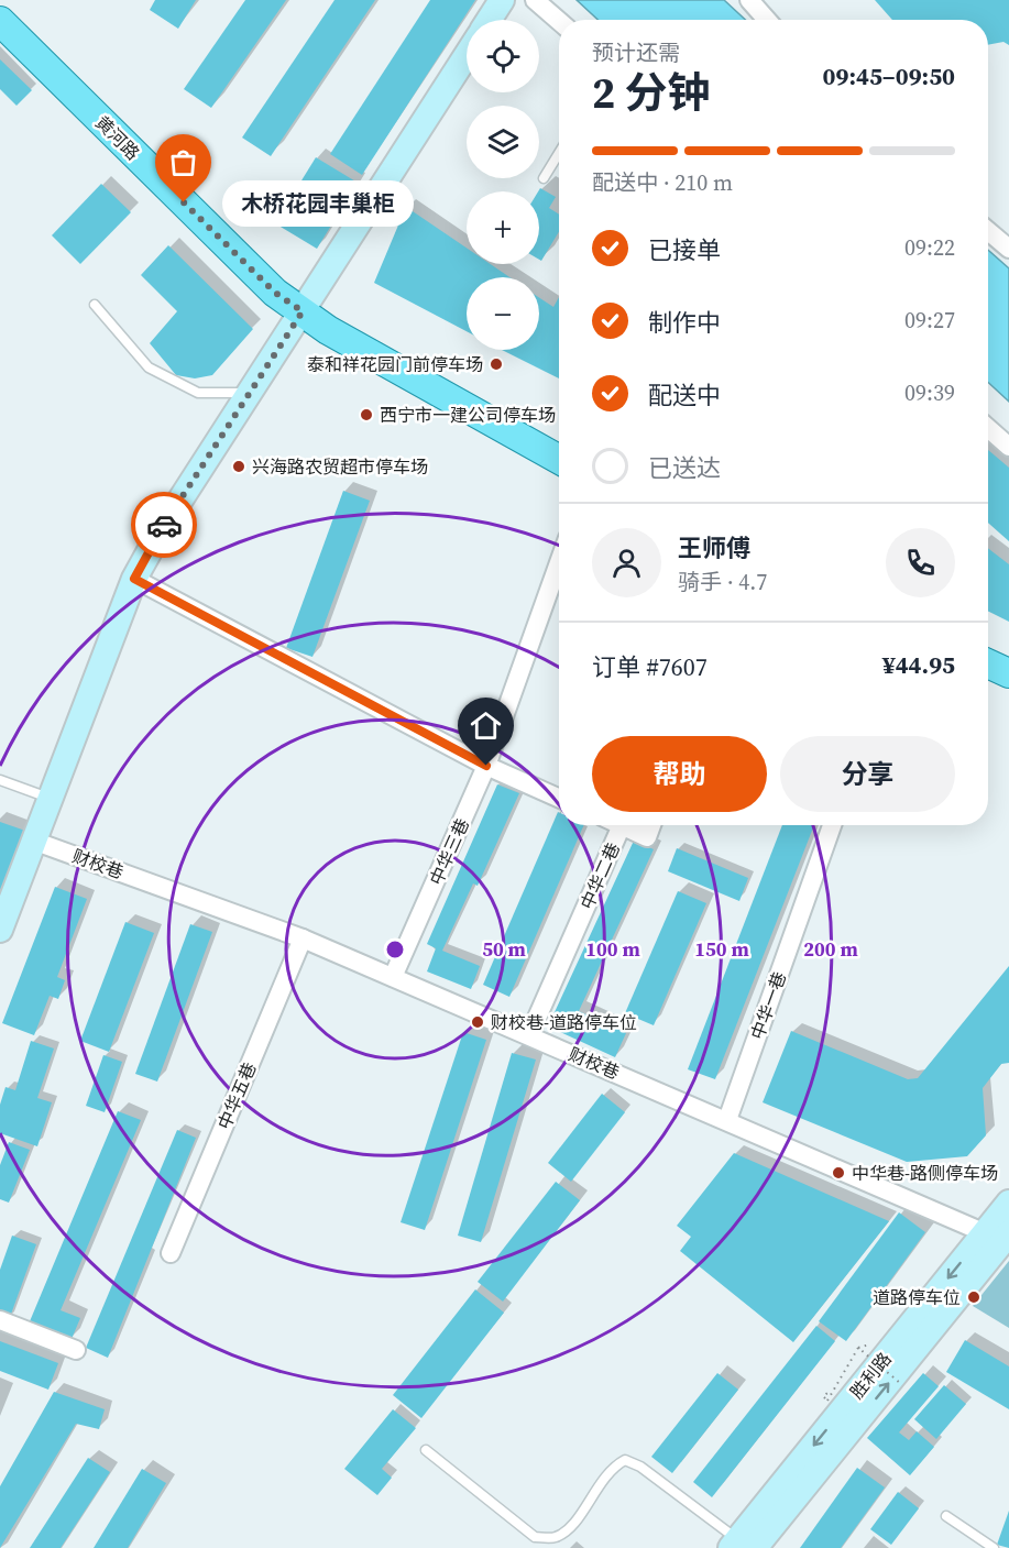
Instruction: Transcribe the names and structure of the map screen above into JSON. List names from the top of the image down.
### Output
{
  "streets": {
    "main road": ["黄河路"],
    "street": [
      "中华三巷",
      "财校巷",
      "中华二巷",
      "中华一巷",
      "中华五巷",
      "胜利路"
    ]
  },
  "crossings": [
    ["中华三巷", "财校巷"],
    ["财校巷", "中华二巷"],
    ["财校巷", "中华一巷"],
    ["财校巷", "中华五巷"],
    ["财校巷", "胜利路"]
  ],
  "places": [
    "木桥花园丰巢柜",
    "泰和祥花园门前停车场",
    "西宁市一建公司停车场",
    "兴海路农贸超市停车场",
    "财校巷-道路停车位",
    "中华巷-路侧停车场",
    "道路停车位"
  ],
  "page": {
    "map_buttons": ["+", "−"],
    "heading": ["2 分钟", "预计还需", "09:45–09:50"],
    "panel": [
      "王师傅",
      "骑手 · 4.7",
      "订单 #7607",
      "¥44.95"
    ],
    "bar": "配送中 · 210 m",
    "bubble": "木桥花园丰巢柜",
    "list": [
      ["已接单", "09:22"],
      ["制作中", "09:27"],
      ["配送中", "09:39"],
      "已送达"
    ],
    "buttons": ["帮助", "分享"]
  },
  "rings": [
    "50 m",
    "100 m",
    "150 m",
    "200 m"
  ]
}
